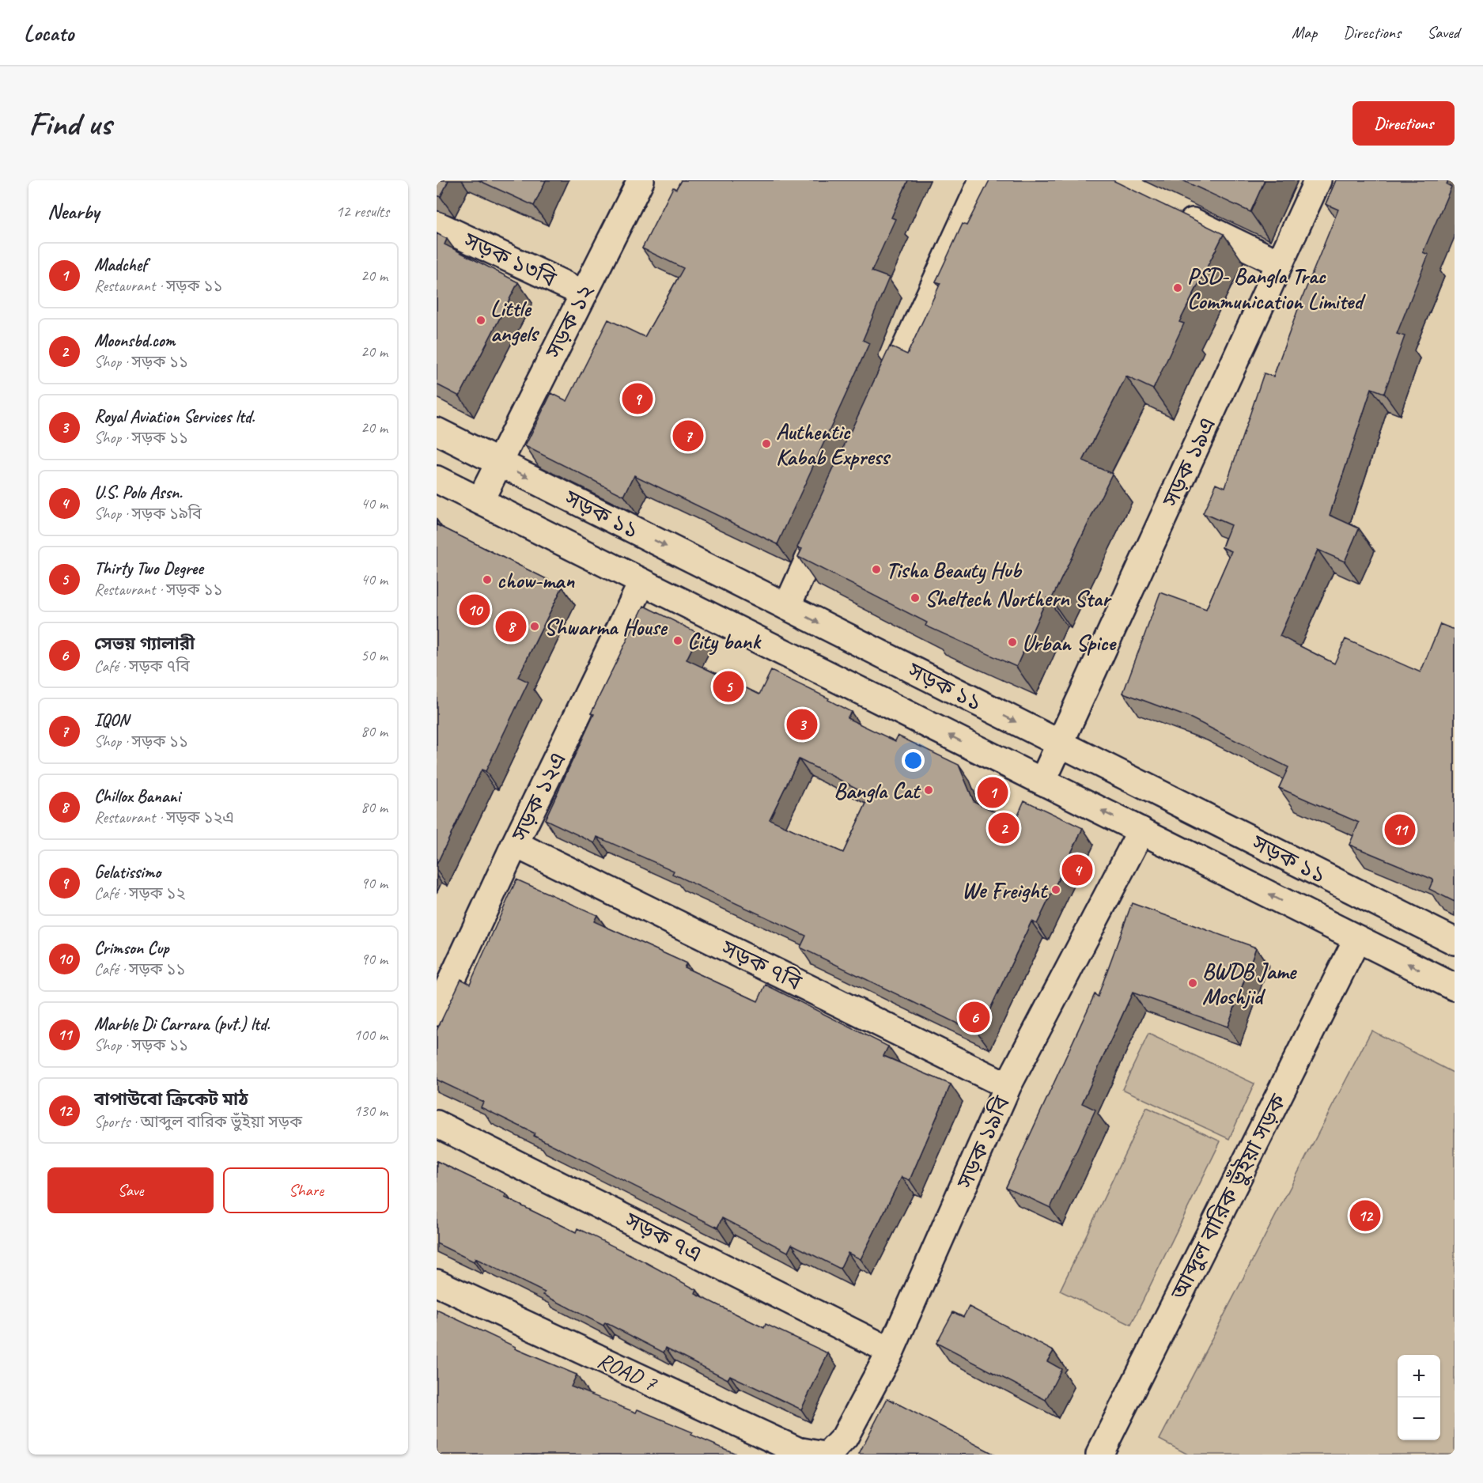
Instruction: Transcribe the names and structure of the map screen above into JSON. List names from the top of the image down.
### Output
{
  "streets": {
    "street": [
      "সড়ক ১৩বি",
      "সড়ক ১২",
      "সড়ক ১৯এ",
      "সড়ক ১১",
      "সড়ক ১২এ",
      "সড়ক ৭বি",
      "সড়ক ১৯বি",
      "আব্দুল বারিক ভুঁইয়া সড়ক",
      "সড়ক ৭এ",
      "ROAD 7"
    ]
  },
  "crossings": [
    ["সড়ক ১৩বি", "সড়ক ১২"],
    ["সড়ক ১২", "সড়ক ১১"],
    ["সড়ক ১৯এ", "সড়ক ১১"],
    ["সড়ক ১১", "সড়ক ১২এ"],
    ["সড়ক ১১", "সড়ক ১৯বি"],
    ["সড়ক ১১", "আব্দুল বারিক ভুঁইয়া সড়ক"],
    ["সড়ক ১২এ", "সড়ক ৭বি"],
    ["সড়ক ৭বি", "সড়ক ১৯বি"],
    ["সড়ক ১৯বি", "সড়ক ৭এ"]
  ],
  "places": [
    "PSD- Bangla Trac Communication Limited",
    "Little angels",
    "Authentic Kabab Express",
    "Tisha Beauty Hub",
    "chow-man",
    "Sheltech Northern Star",
    "Shwarma House",
    "City bank",
    "Urban Spice",
    "Bangla Cat",
    "We Freight",
    "BWDB Jame Moshjid"
  ],
  "page": {
    "header": "Locato",
    "nav": ["Map", "Directions", "Saved"],
    "buttons": [
      "Directions",
      ["Save", "Share"]
    ],
    "title": "Find us",
    "heading": ["Nearby", "12 results"],
    "list": [
      {
        "mark": "1",
        "name": "Madchef",
        "note": "Restaurant · সড়ক ১১",
        "value": "20 m"
      },
      {
        "mark": "2",
        "name": "Moonsbd.com",
        "note": "Shop · সড়ক ১১",
        "value": "20 m"
      },
      {
        "mark": "3",
        "name": "Royal Aviation Services ltd.",
        "note": "Shop · সড়ক ১১",
        "value": "20 m"
      },
      {
        "mark": "4",
        "name": "U.S. Polo Assn.",
        "note": "Shop · সড়ক ১৯বি",
        "value": "40 m"
      },
      {
        "mark": "5",
        "name": "Thirty Two Degree",
        "note": "Restaurant · সড়ক ১১",
        "value": "40 m"
      },
      {
        "mark": "6",
        "name": "সেভয় গ্যালারী",
        "note": "Café · সড়ক ৭বি",
        "value": "50 m"
      },
      {
        "mark": "7",
        "name": "IQON",
        "note": "Shop · সড়ক ১১",
        "value": "80 m"
      },
      {
        "mark": "8",
        "name": "Chillox Banani",
        "note": "Restaurant · সড়ক ১২এ",
        "value": "80 m"
      },
      {
        "mark": "9",
        "name": "Gelatissimo",
        "note": "Café · সড়ক ১২",
        "value": "90 m"
      },
      {
        "mark": "10",
        "name": "Crimson Cup",
        "note": "Café · সড়ক ১১",
        "value": "90 m"
      },
      {
        "mark": "11",
        "name": "Marble Di Carrara (pvt.) ltd.",
        "note": "Shop · সড়ক ১১",
        "value": "100 m"
      },
      {
        "mark": "12",
        "name": "বাপাউবো ক্রিকেট মাঠ",
        "note": "Sports · আব্দুল বারিক ভুঁইয়া সড়ক",
        "value": "130 m"
      }
    ],
    "pins": [
      "9",
      "7",
      "10",
      "8",
      "5",
      "3",
      "1",
      "2",
      "11",
      "4",
      "6",
      "12"
    ],
    "map_buttons": ["+", "−"]
  }
}
